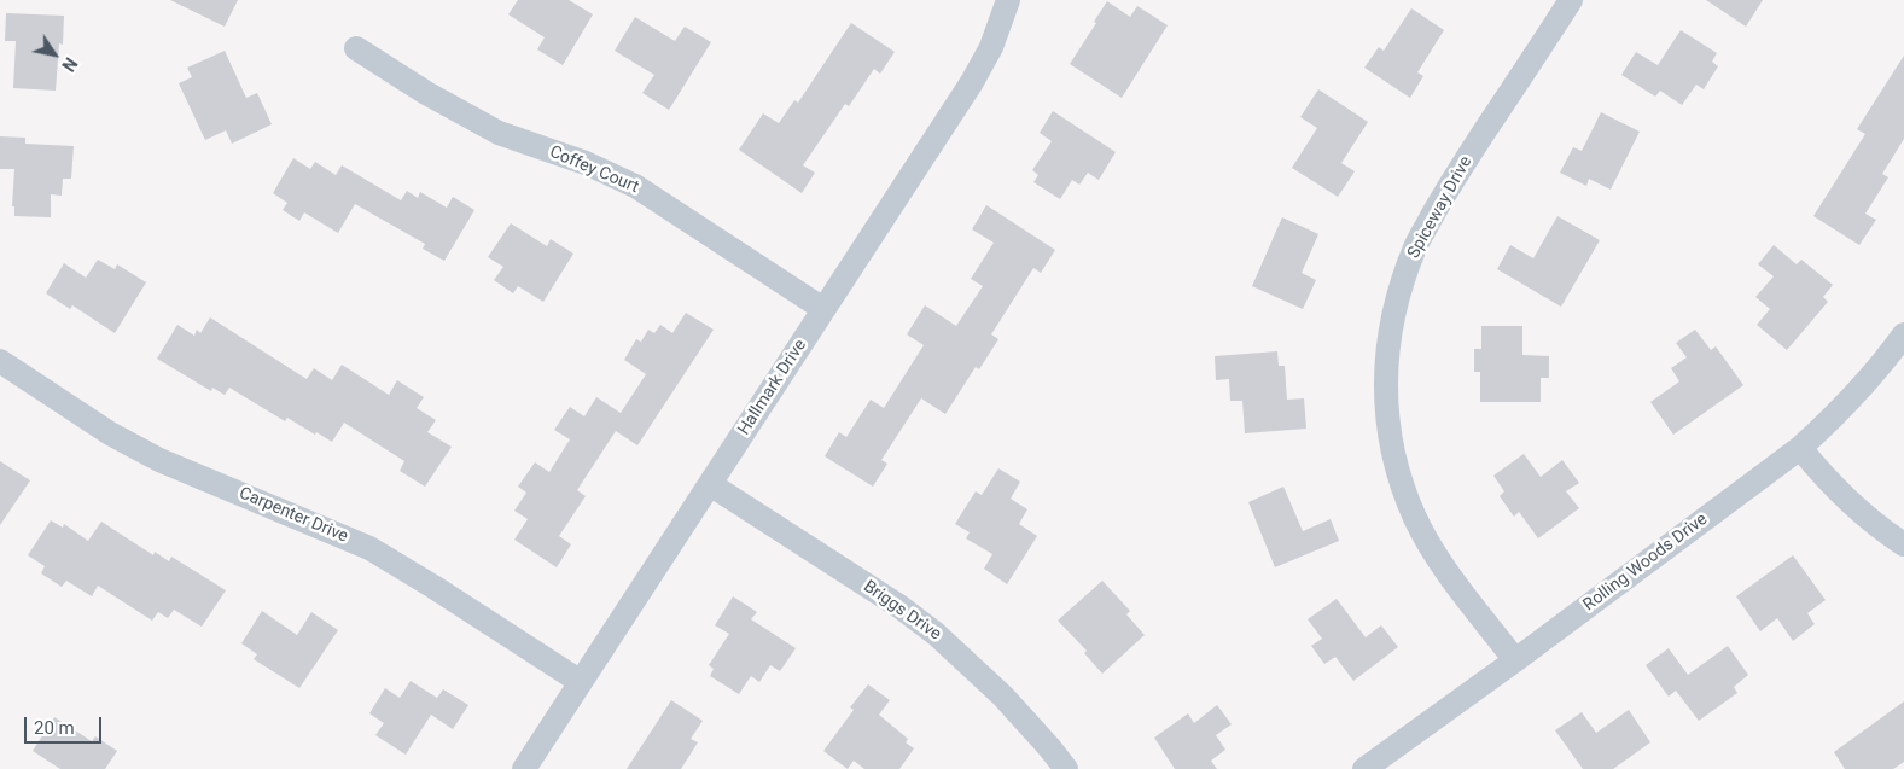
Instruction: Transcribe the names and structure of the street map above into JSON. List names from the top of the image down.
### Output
{
  "streets": {
    "street": [
      "Coffey Court",
      "Spiceway Drive",
      "Hallmark Drive",
      "Carpenter Drive",
      "Rolling Woods Drive",
      "Briggs Drive"
    ]
  },
  "crossings": [
    ["Coffey Court", "Hallmark Drive"],
    ["Spiceway Drive", "Rolling Woods Drive"],
    ["Hallmark Drive", "Carpenter Drive"],
    ["Hallmark Drive", "Briggs Drive"]
  ],
  "scale_bar": "20 m",
  "north": "bottom right"
}
